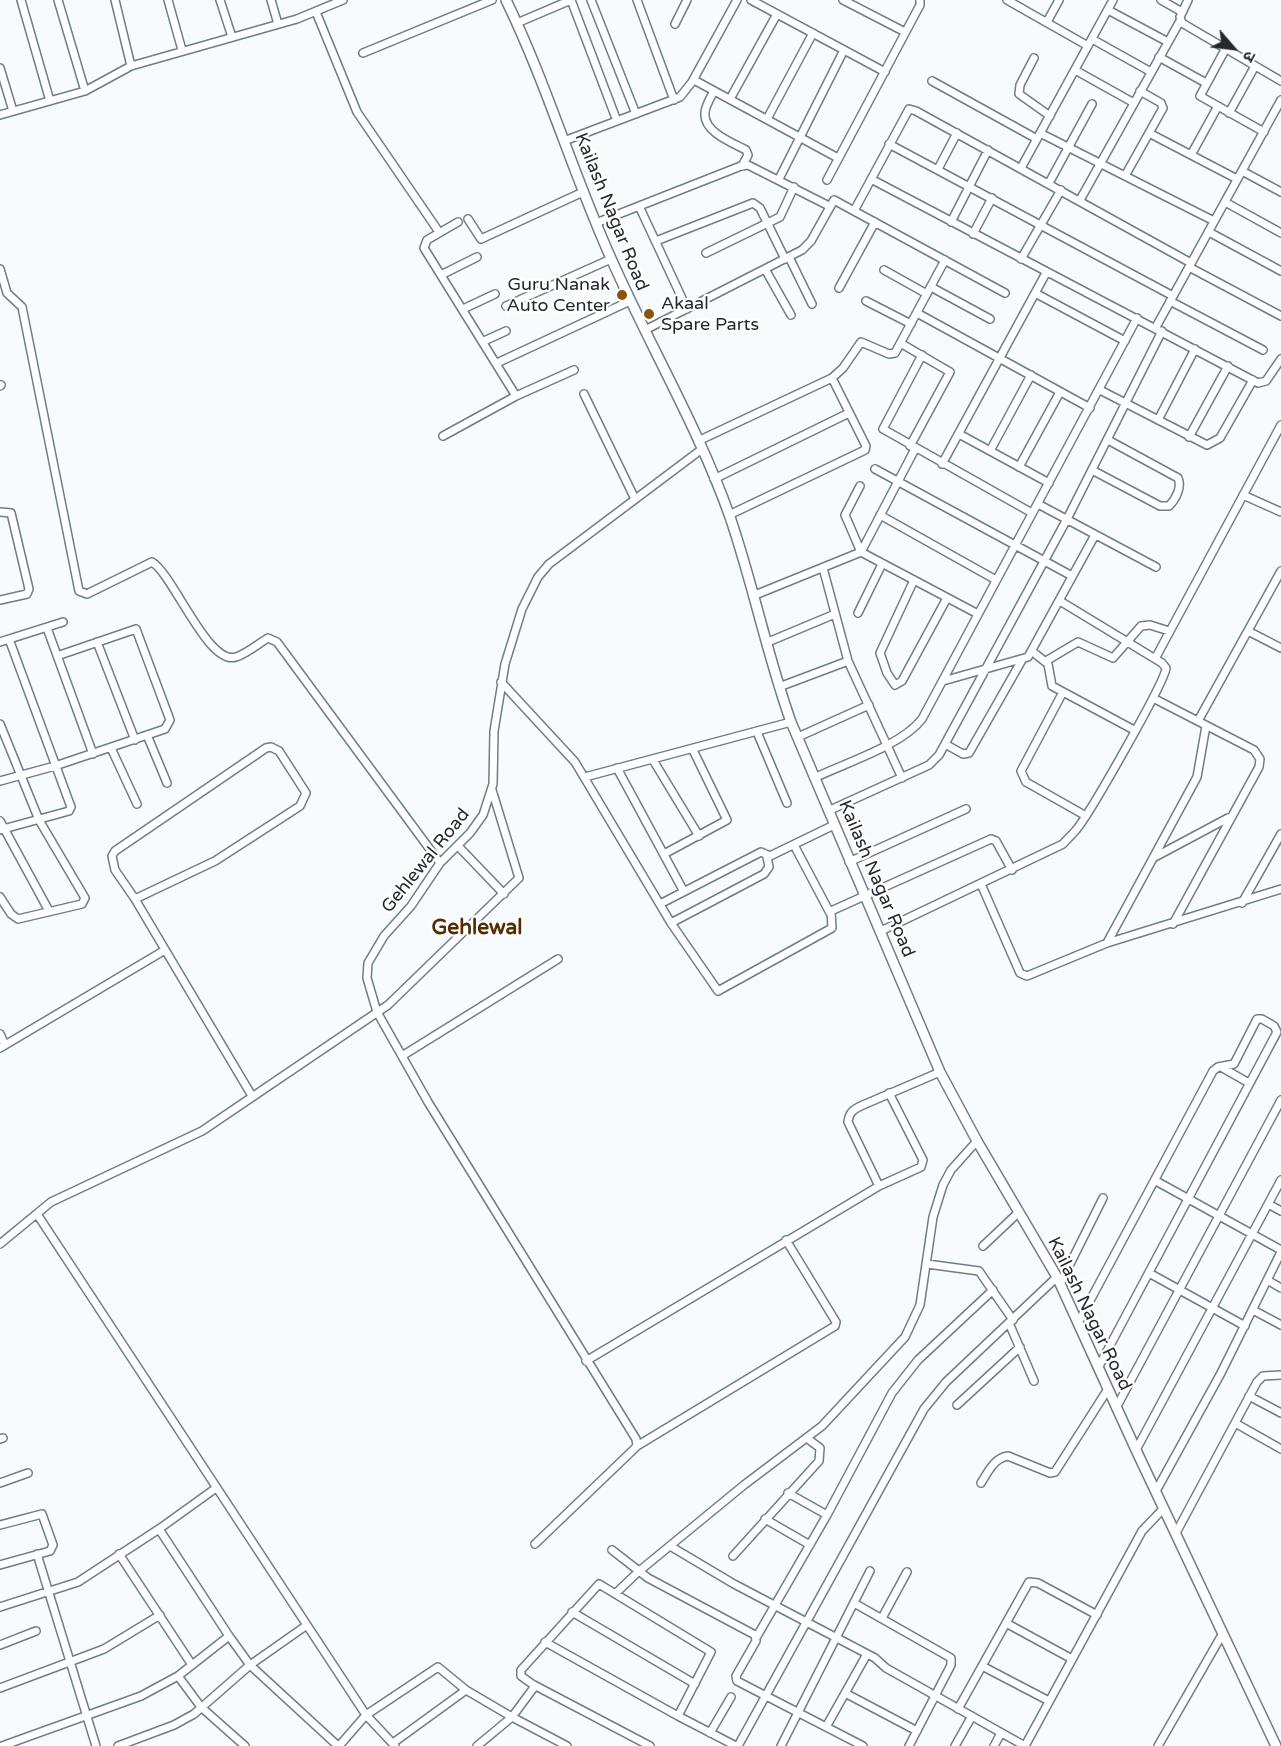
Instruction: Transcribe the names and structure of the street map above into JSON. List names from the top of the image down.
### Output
{
  "streets": {
    "street": ["Kailash Nagar Road", "Gehlewal Road"]
  },
  "crossings": [
    ["Kailash Nagar Road", "Gehlewal Road"]
  ],
  "districts": ["Gehlewal"],
  "places": ["Guru Nanak Auto Center", "Akaal Spare Parts"],
  "north": "bottom right"
}
